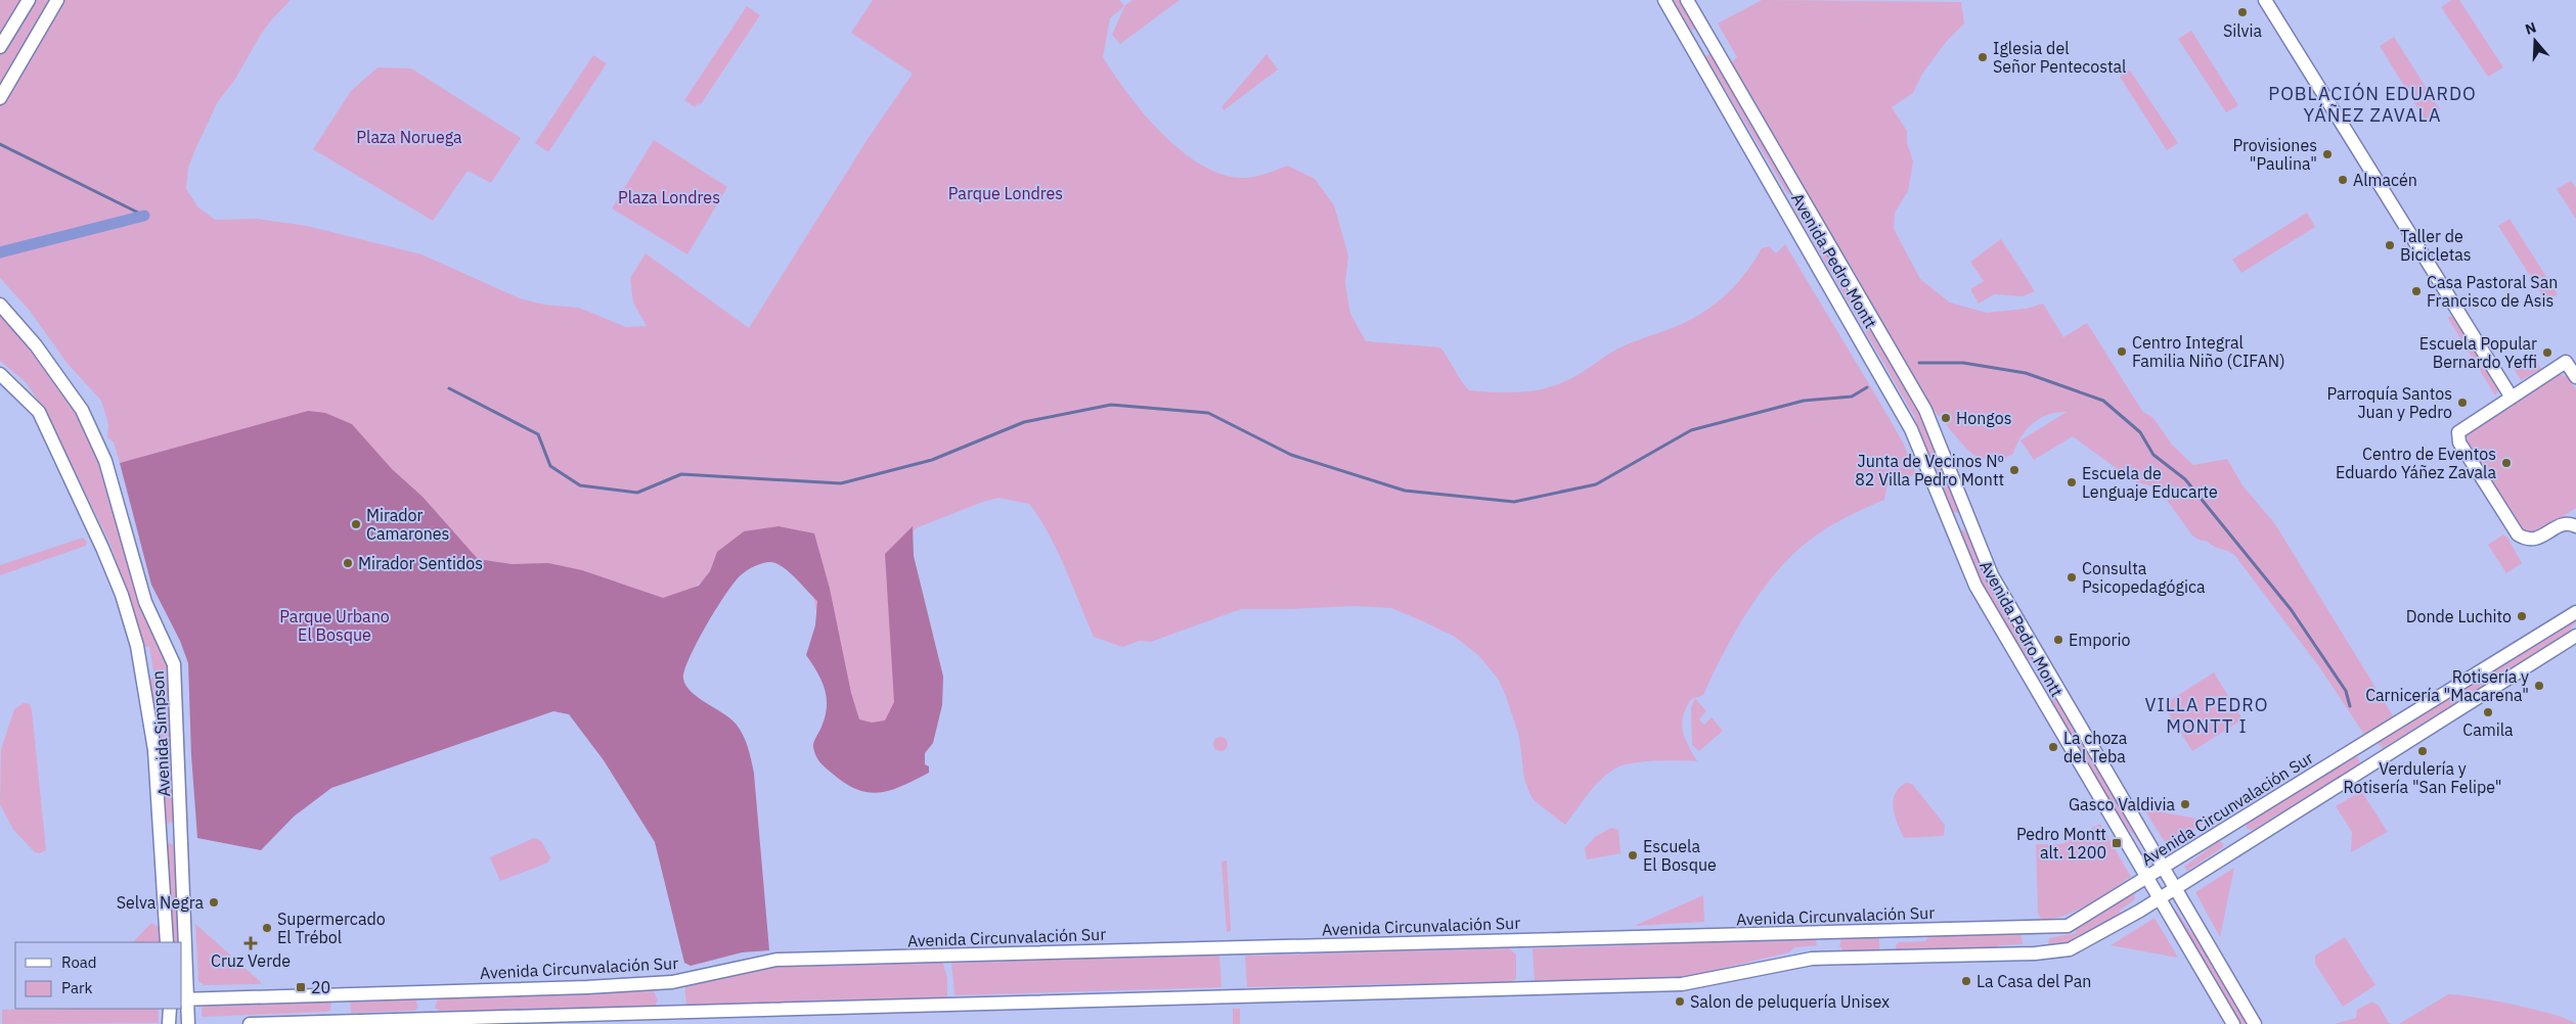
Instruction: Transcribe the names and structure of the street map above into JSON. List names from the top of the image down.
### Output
{
  "streets": {
    "main road": ["Avenida Pedro Montt", "Avenida Simpson", "Avenida Circunvalación Sur"]
  },
  "crossings": [
    ["Avenida Pedro Montt", "Avenida Circunvalación Sur"],
    ["Avenida Simpson", "Avenida Circunvalación Sur"]
  ],
  "districts": ["POBLACIÓN EDUARDO YÁÑEZ ZAVALA", "VILLA PEDRO MONTT I"],
  "parks": [
    "Plaza Noruega",
    "Parque Londres",
    "Plaza Londres",
    "Parque Urbano El Bosque"
  ],
  "places": {
    "other": [
      "Silvia",
      "Iglesia del Señor Pentecostal",
      "Provisiones \"Paulina\"",
      "Almacén",
      "Taller de Bicicletas",
      "Casa Pastoral San Francisco de Asis",
      "Centro Integral Familia Niño (CIFAN)",
      "Escuela Popular Bernardo Yeffi",
      "Parroquía Santos Juan y Pedro",
      "Hongos",
      "Centro de Eventos Eduardo Yáñez Zavala",
      "Junta de Vecinos Nº 82 Villa Pedro Montt",
      "Escuela de Lenguaje Educarte",
      "Mirador Camarones",
      "Mirador Sentidos",
      "Consulta Psicopedagógica",
      "Donde Luchito",
      "Emporio",
      "Rotisería y Carnicería \"Macarena\"",
      "Camila",
      "La choza del Teba",
      "Verdulería y Rotisería \"San Felipe\"",
      "Gasco Valdivia",
      "Escuela El Bosque",
      "Selva Negra",
      "Supermercado El Trébol",
      "La Casa del Pan",
      "Salon de peluquería Unisex"
    ],
    "transit": ["Pedro Montt alt. 1200", "20"],
    "health": ["Cruz Verde"]
  },
  "legend": ["Road", "Park"],
  "north": "top"
}
